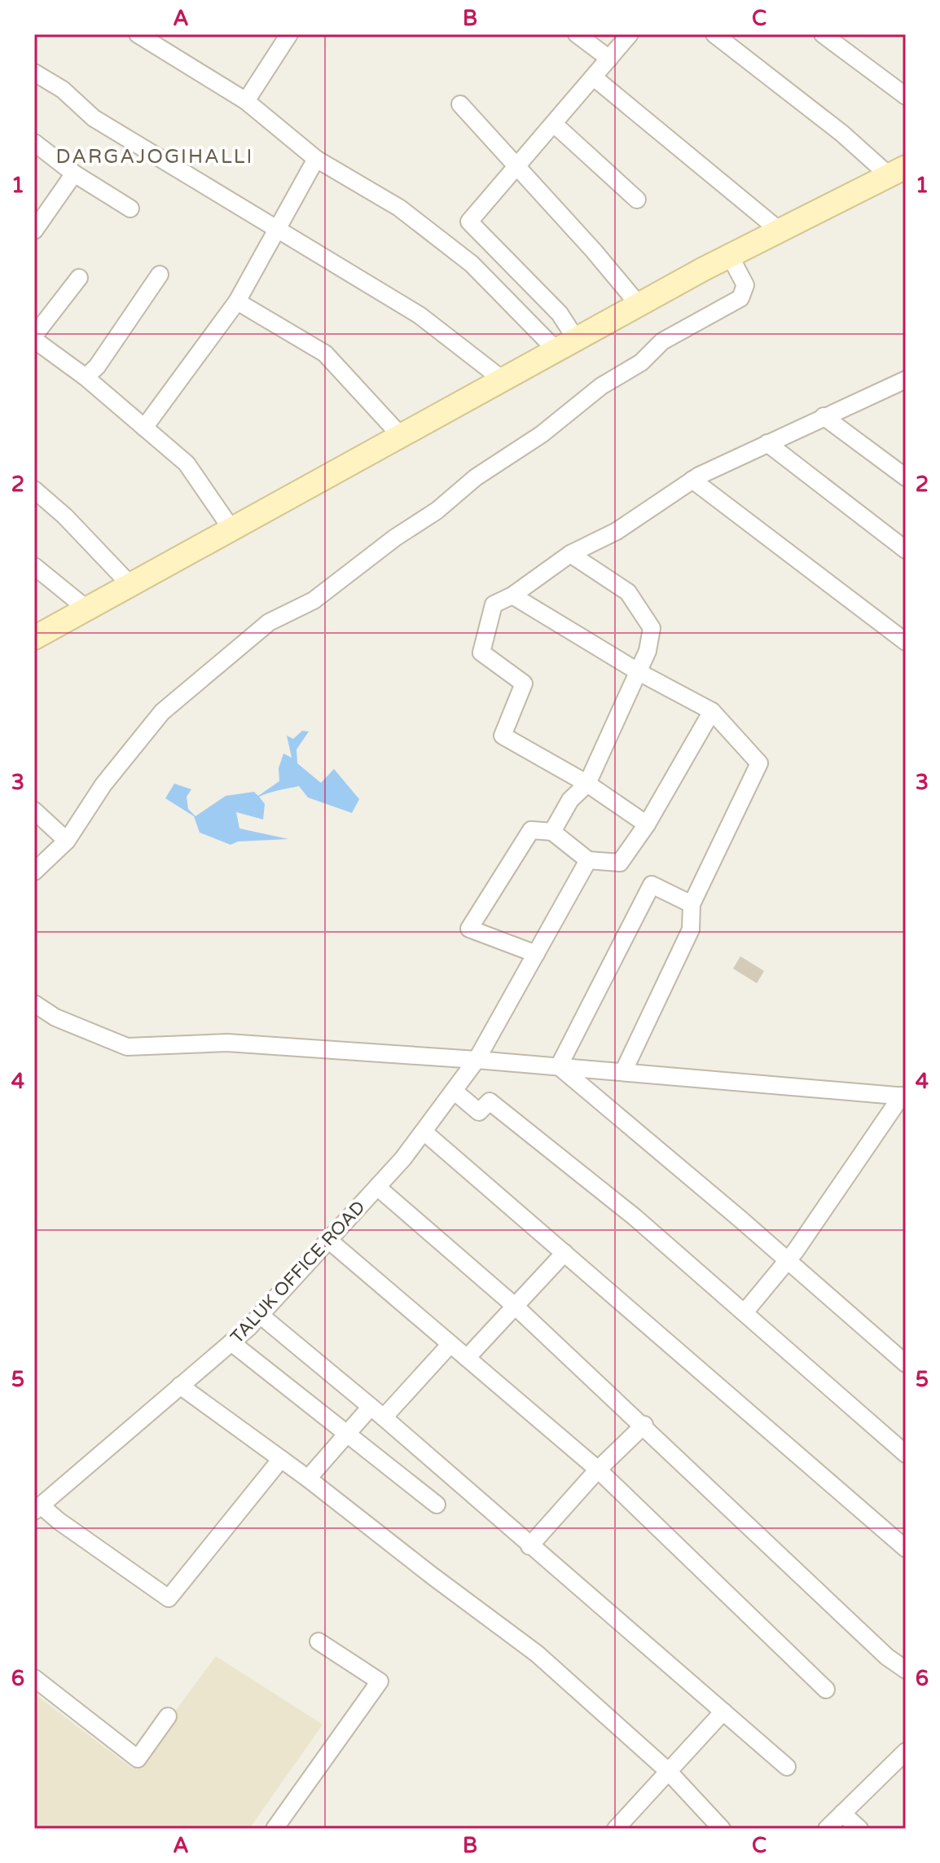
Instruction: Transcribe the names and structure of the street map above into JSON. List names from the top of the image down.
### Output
{
  "streets": {
    "street": ["TALUK OFFICE ROAD"]
  },
  "districts": ["DARGAJOGIHALLI"],
  "grid": {
    "columns": ["A", "B", "C"],
    "rows": [
      "1",
      "2",
      "3",
      "4",
      "5",
      "6"
    ]
  }
}
